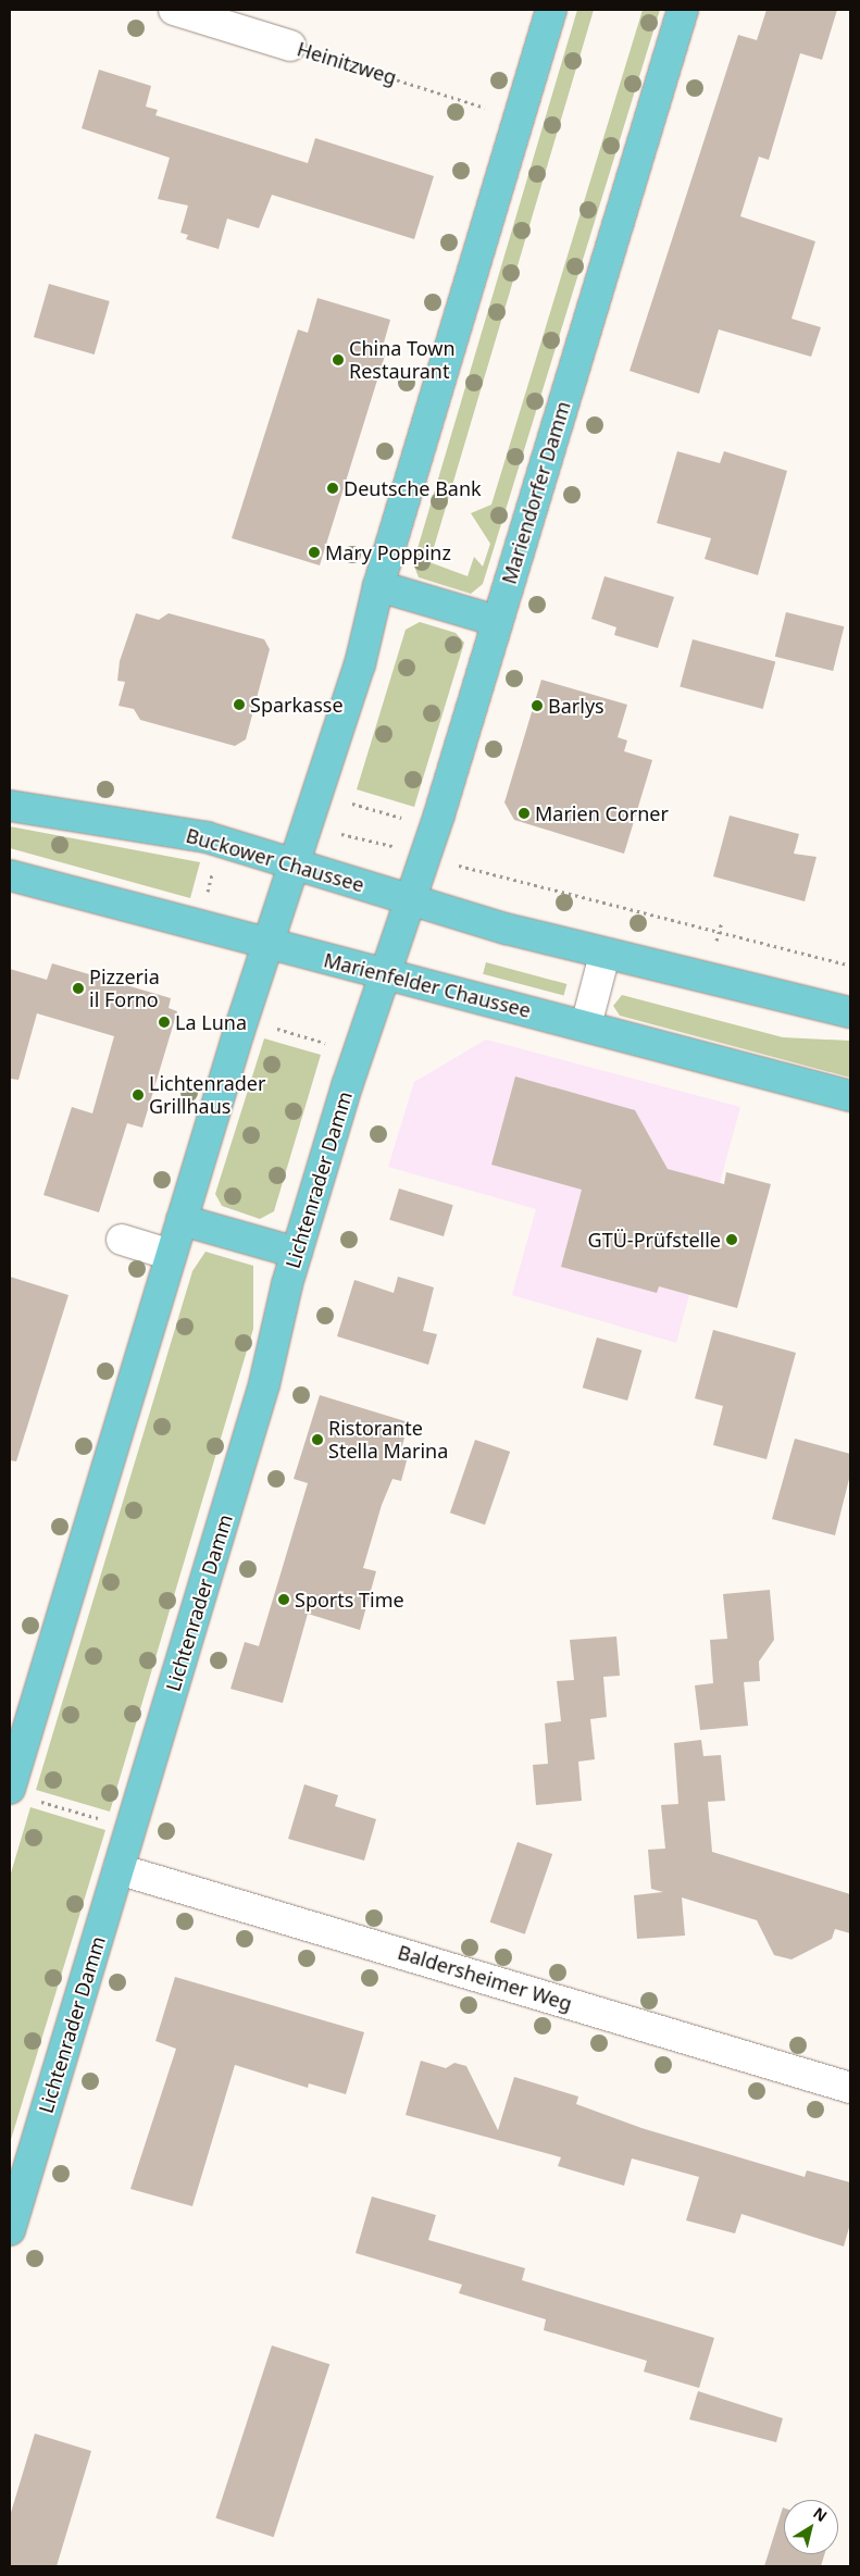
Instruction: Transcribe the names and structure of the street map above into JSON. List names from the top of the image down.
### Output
{
  "streets": {
    "main road": [
      "Mariendorfer Damm",
      "Buckower Chaussee",
      "Marienfelder Chaussee",
      "Lichtenrader Damm"
    ],
    "street": ["Heinitzweg", "Baldersheimer Weg"]
  },
  "crossings": [
    ["Mariendorfer Damm", "Buckower Chaussee"],
    ["Mariendorfer Damm", "Marienfelder Chaussee"],
    ["Mariendorfer Damm", "Lichtenrader Damm"],
    ["Marienfelder Chaussee", "Lichtenrader Damm"],
    ["Lichtenrader Damm", "Baldersheimer Weg"]
  ],
  "places": [
    "China Town Restaurant",
    "Deutsche Bank",
    "Mary Poppinz",
    "Sparkasse",
    "Barlys",
    "Marien Corner",
    "Pizzeria il Forno",
    "La Luna",
    "Lichtenrader Grillhaus",
    "GTÜ-Prüfstelle",
    "Ristorante Stella Marina",
    "Sports Time"
  ],
  "north": "top right"
}
